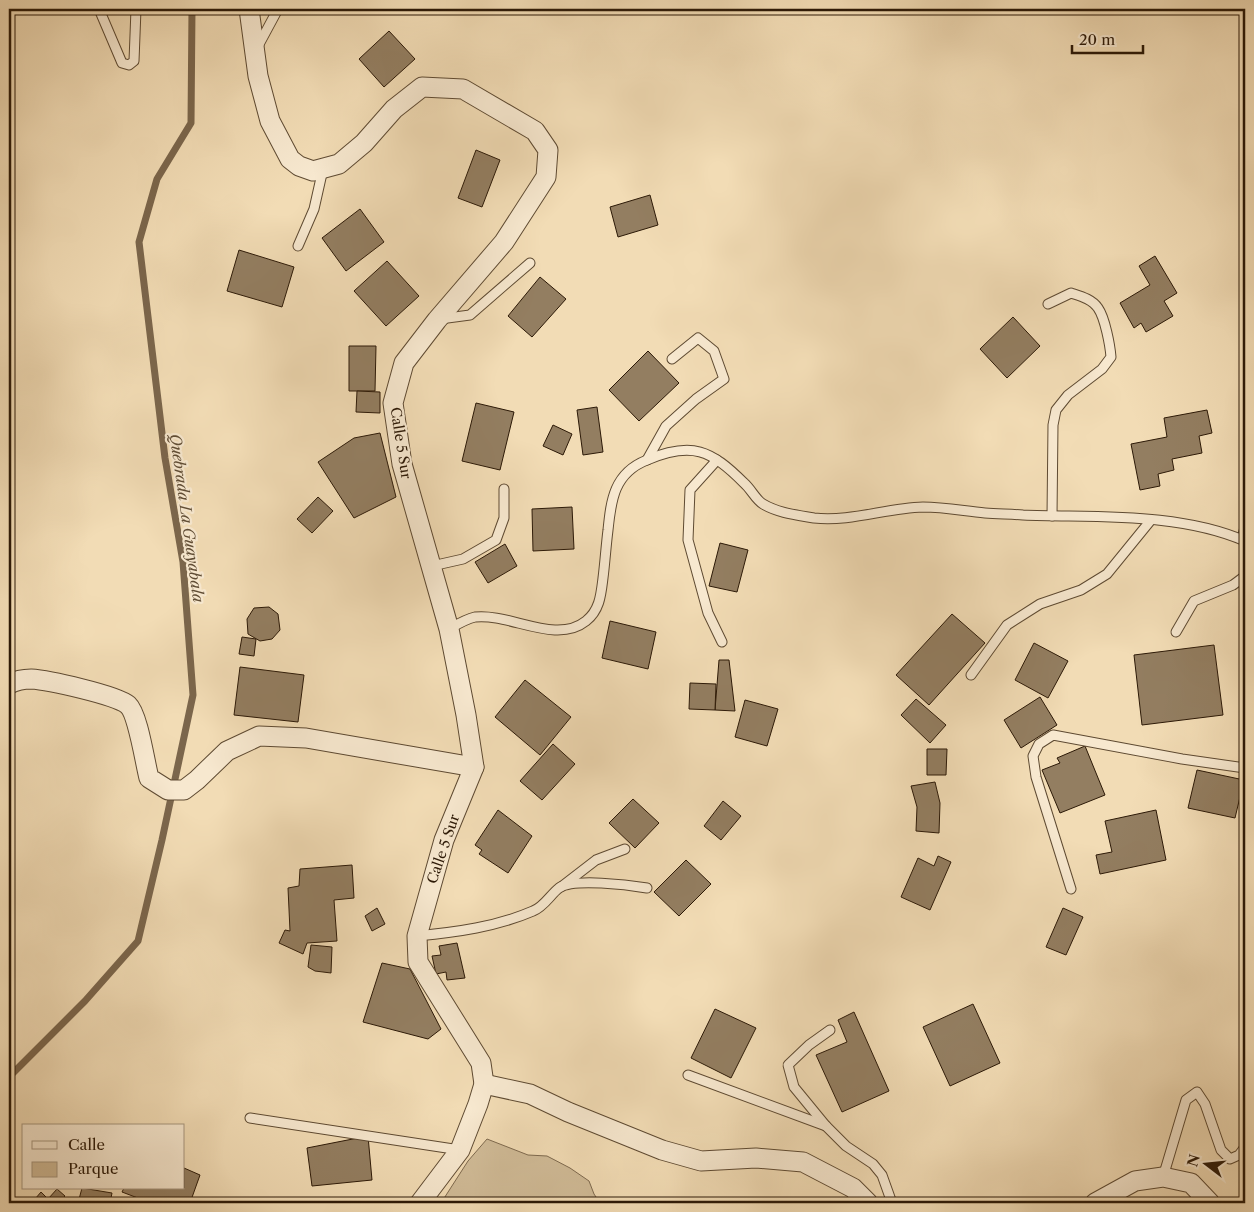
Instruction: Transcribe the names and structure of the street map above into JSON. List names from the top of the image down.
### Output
{
  "streets": {
    "street": ["Calle 5 Sur"]
  },
  "water": ["Quebrada La Guayabala"],
  "legend": ["Calle", "Parque"],
  "scale_bar": "20 m",
  "north": "left"
}
